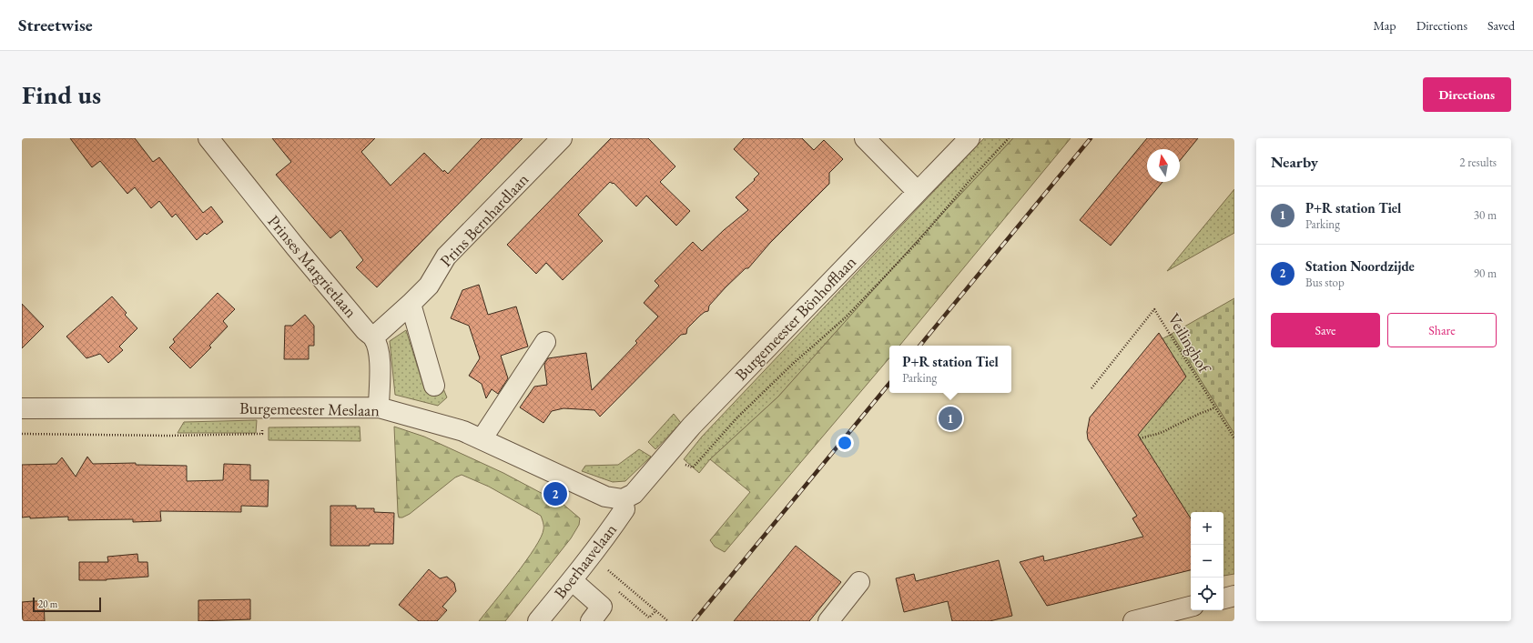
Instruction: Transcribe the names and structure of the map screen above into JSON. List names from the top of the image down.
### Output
{
  "streets": {
    "street": [
      "Prins Bernhardlaan",
      "Prinses Margrietlaan",
      "Burgemeester Bönhofflaan",
      "Burgemeester Meslaan",
      "Boerhaavelaan"
    ],
    "path": ["Veilinghof"]
  },
  "crossings": [
    ["Prins Bernhardlaan", "Prinses Margrietlaan"],
    ["Prinses Margrietlaan", "Burgemeester Meslaan"],
    ["Burgemeester Bönhofflaan", "Burgemeester Meslaan"],
    ["Burgemeester Bönhofflaan", "Boerhaavelaan"],
    ["Burgemeester Meslaan", "Boerhaavelaan"]
  ],
  "scale_bar": "20 m",
  "north": "top",
  "page": {
    "header": "Streetwise",
    "nav": ["Map", "Directions", "Saved"],
    "buttons": [
      "Directions",
      ["Save", "Share"]
    ],
    "title": "Find us",
    "heading": ["Nearby", "2 results"],
    "list": [
      {
        "mark": "1",
        "name": "P+R station Tiel",
        "note": "Parking",
        "value": "30 m"
      },
      {
        "mark": "2",
        "name": "Station Noordzijde",
        "note": "Bus stop",
        "value": "90 m"
      }
    ],
    "popup": ["P+R station Tiel", "Parking"],
    "pins": ["1", "2"],
    "map_buttons": ["+", "−"],
    "scale": "20 m"
  }
}
